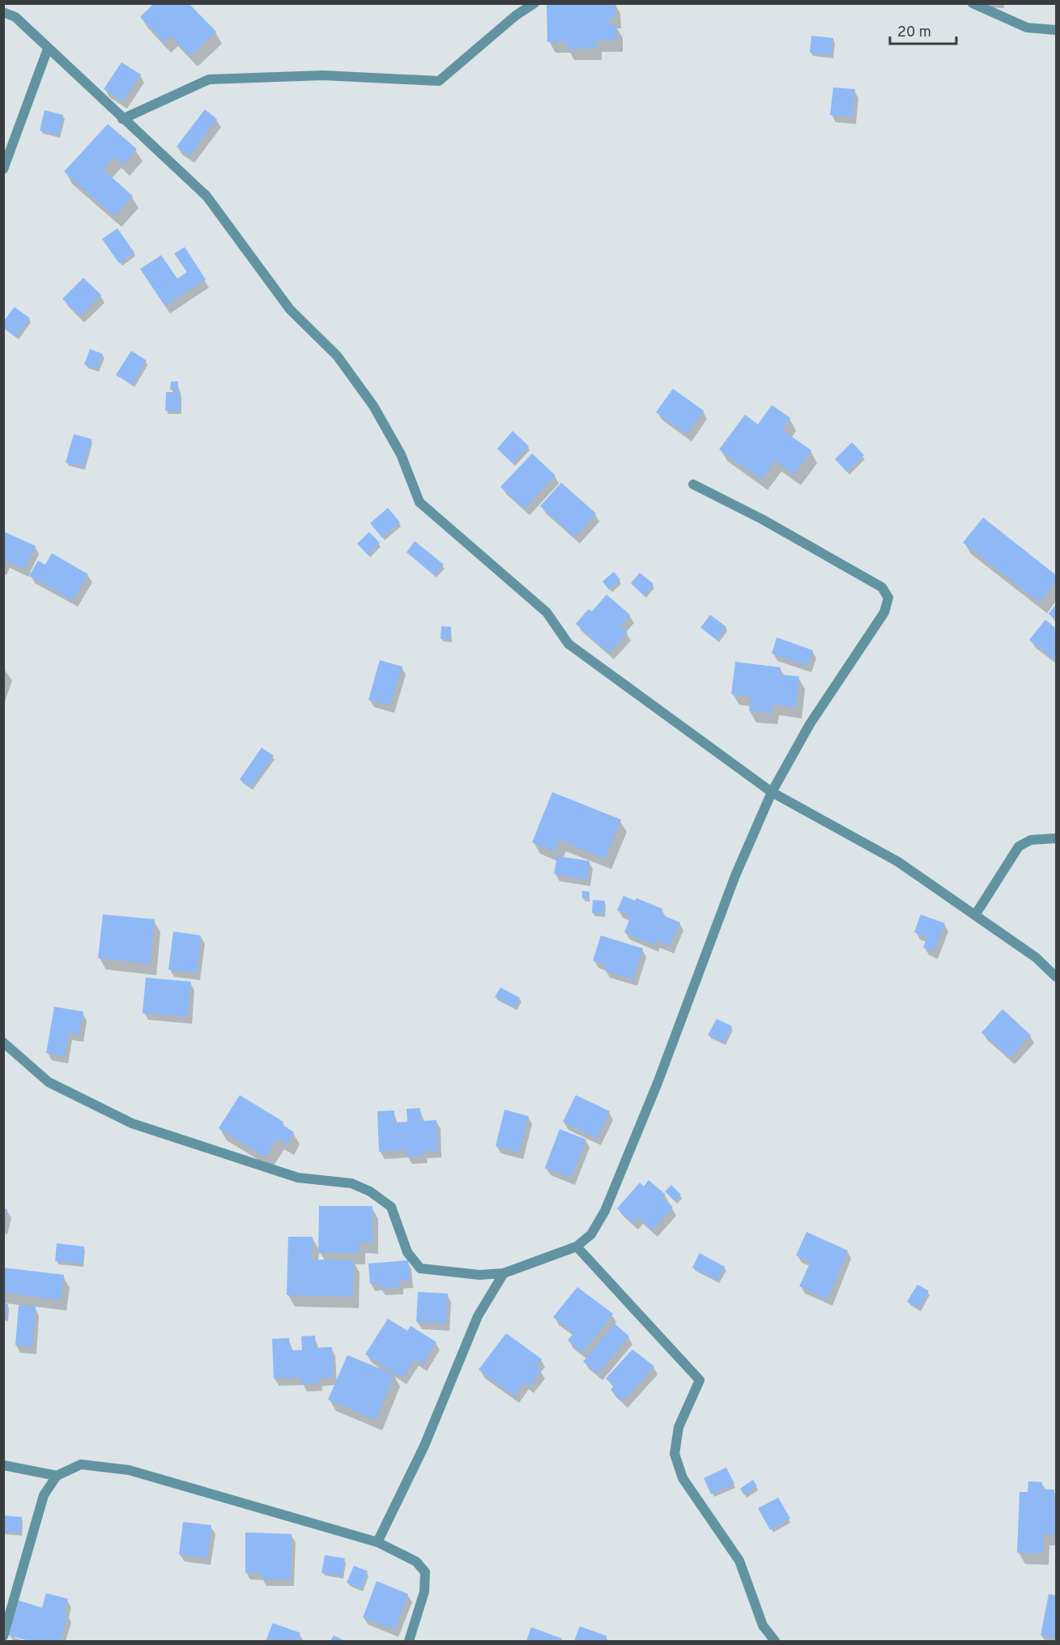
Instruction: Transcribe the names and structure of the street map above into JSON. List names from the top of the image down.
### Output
{
  "scale_bar": "20 m"
}
